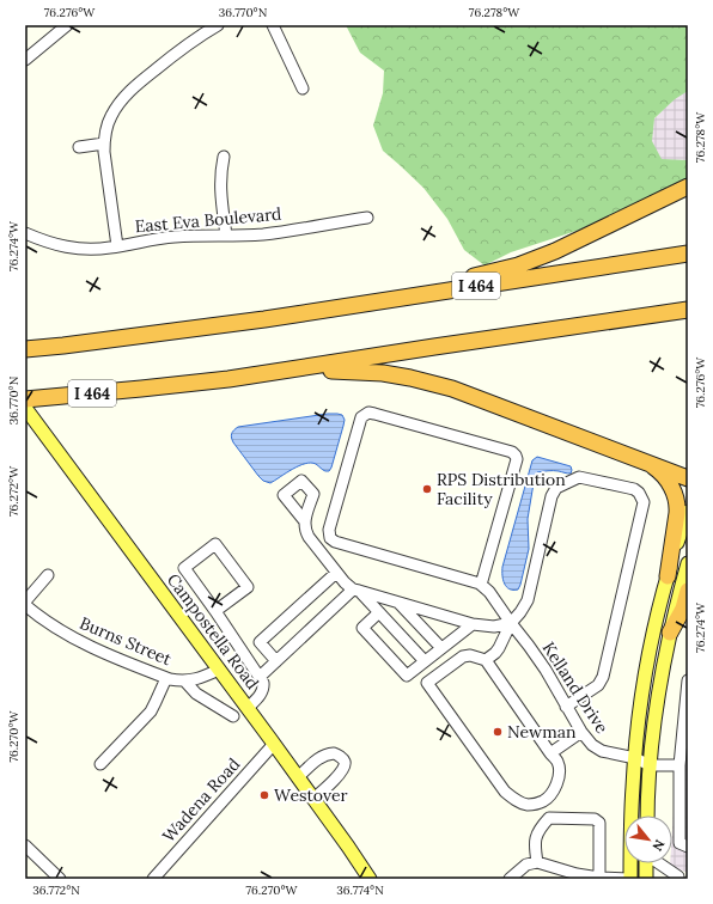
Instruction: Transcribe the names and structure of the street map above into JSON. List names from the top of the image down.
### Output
{
  "streets": {
    "highway": ["I 464"],
    "main road": ["Campostella Road"],
    "street": [
      "East Eva Boulevard",
      "Burns Street",
      "Kelland Drive",
      "Wadena Road"
    ]
  },
  "crossings": [
    ["Campostella Road", "Burns Street"],
    ["Campostella Road", "Wadena Road"]
  ],
  "places": ["RPS Distribution Facility", "Newman", "Westover"],
  "north": "bottom right",
  "coordinates": [
    "76.276°W",
    "36.770°N",
    "76.278°W",
    "76.274°W",
    "76.272°W",
    "76.270°W",
    "36.772°N",
    "36.774°N"
  ]
}
